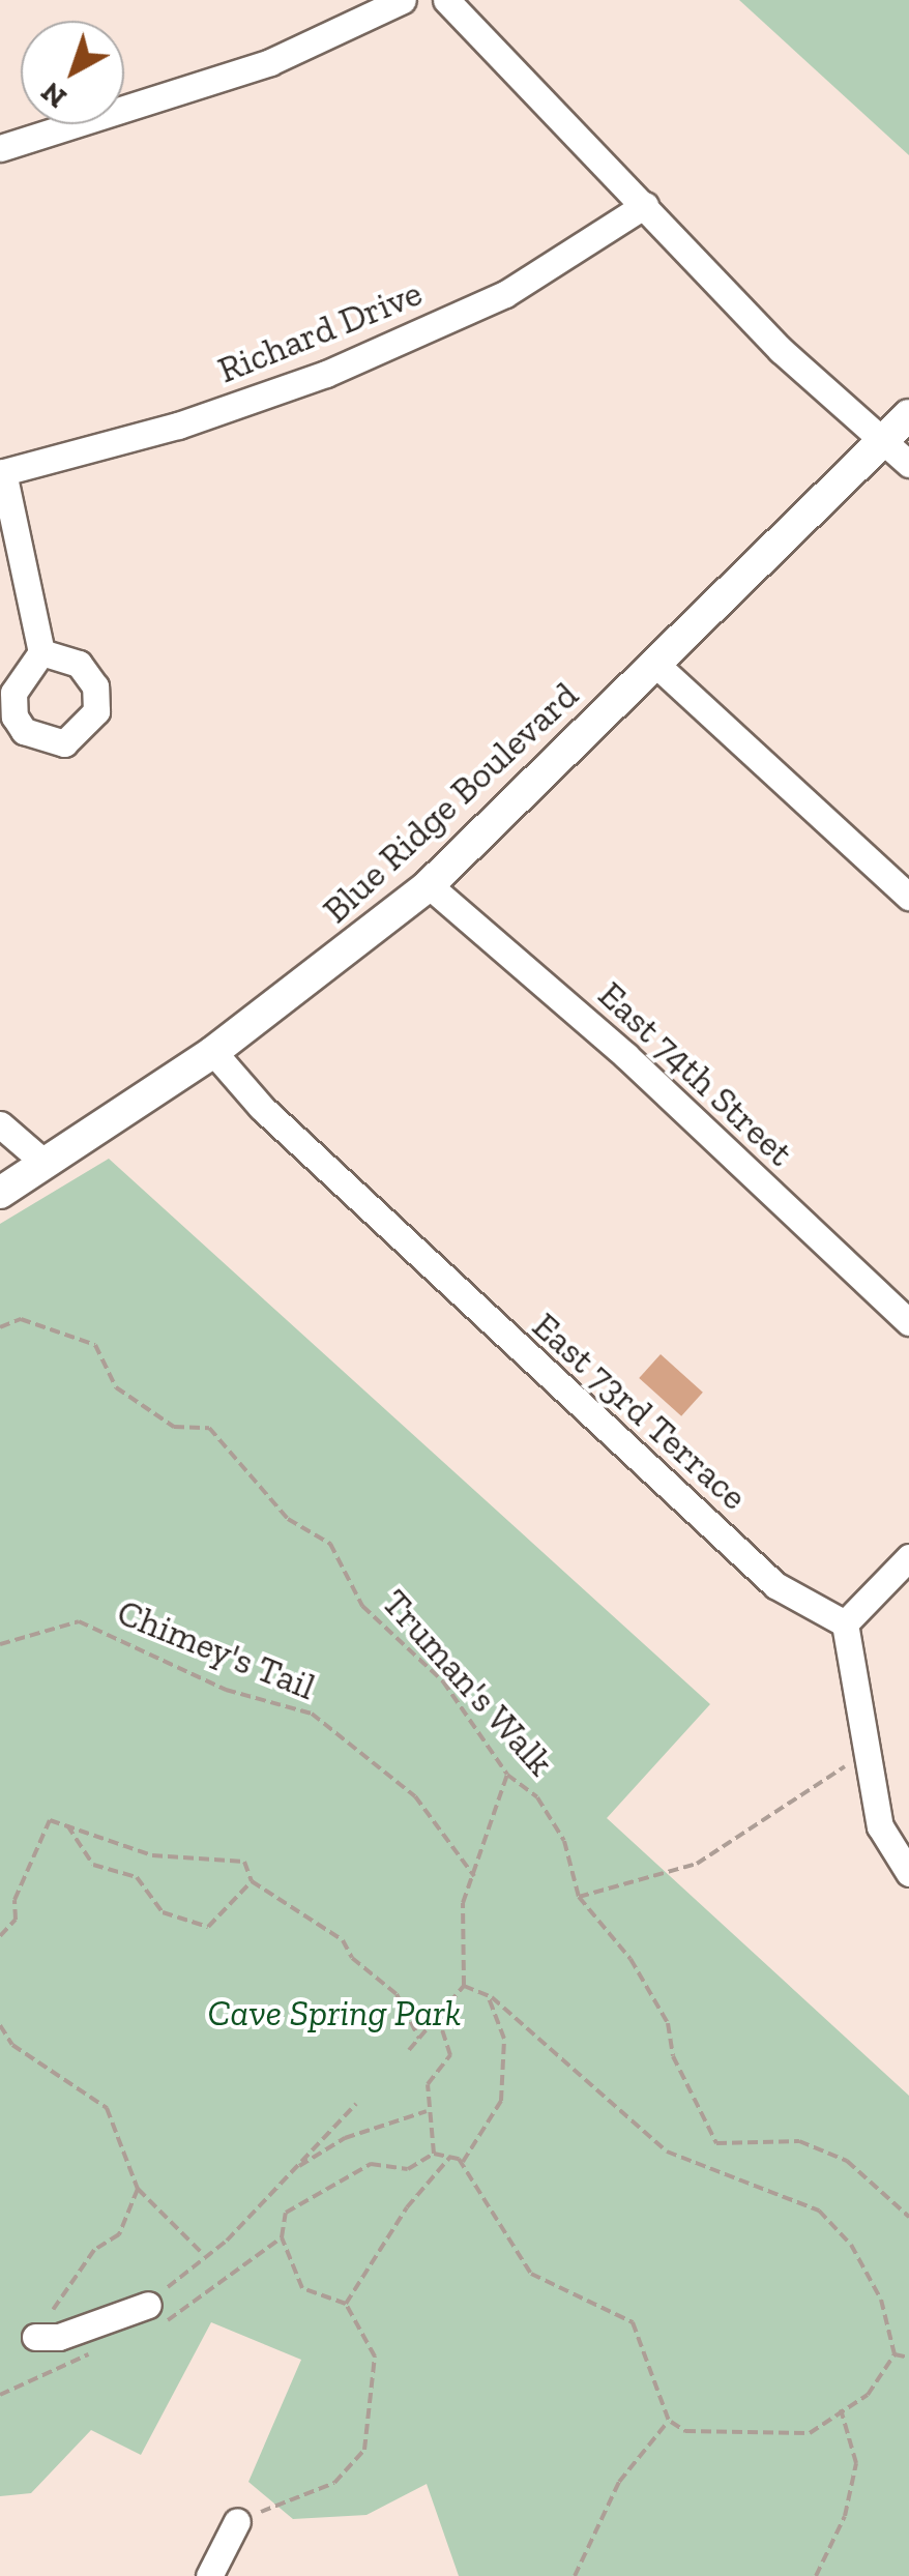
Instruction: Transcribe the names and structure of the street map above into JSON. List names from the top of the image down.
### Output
{
  "streets": {
    "main road": ["Blue Ridge Boulevard"],
    "street": ["Richard Drive", "East 74th Street", "East 73rd Terrace"],
    "path": ["Chimey's Tail", "Truman's Walk"]
  },
  "crossings": [
    ["Blue Ridge Boulevard", "East 74th Street"],
    ["Blue Ridge Boulevard", "East 73rd Terrace"]
  ],
  "parks": ["Cave Spring Park"],
  "north": "bottom left"
}
